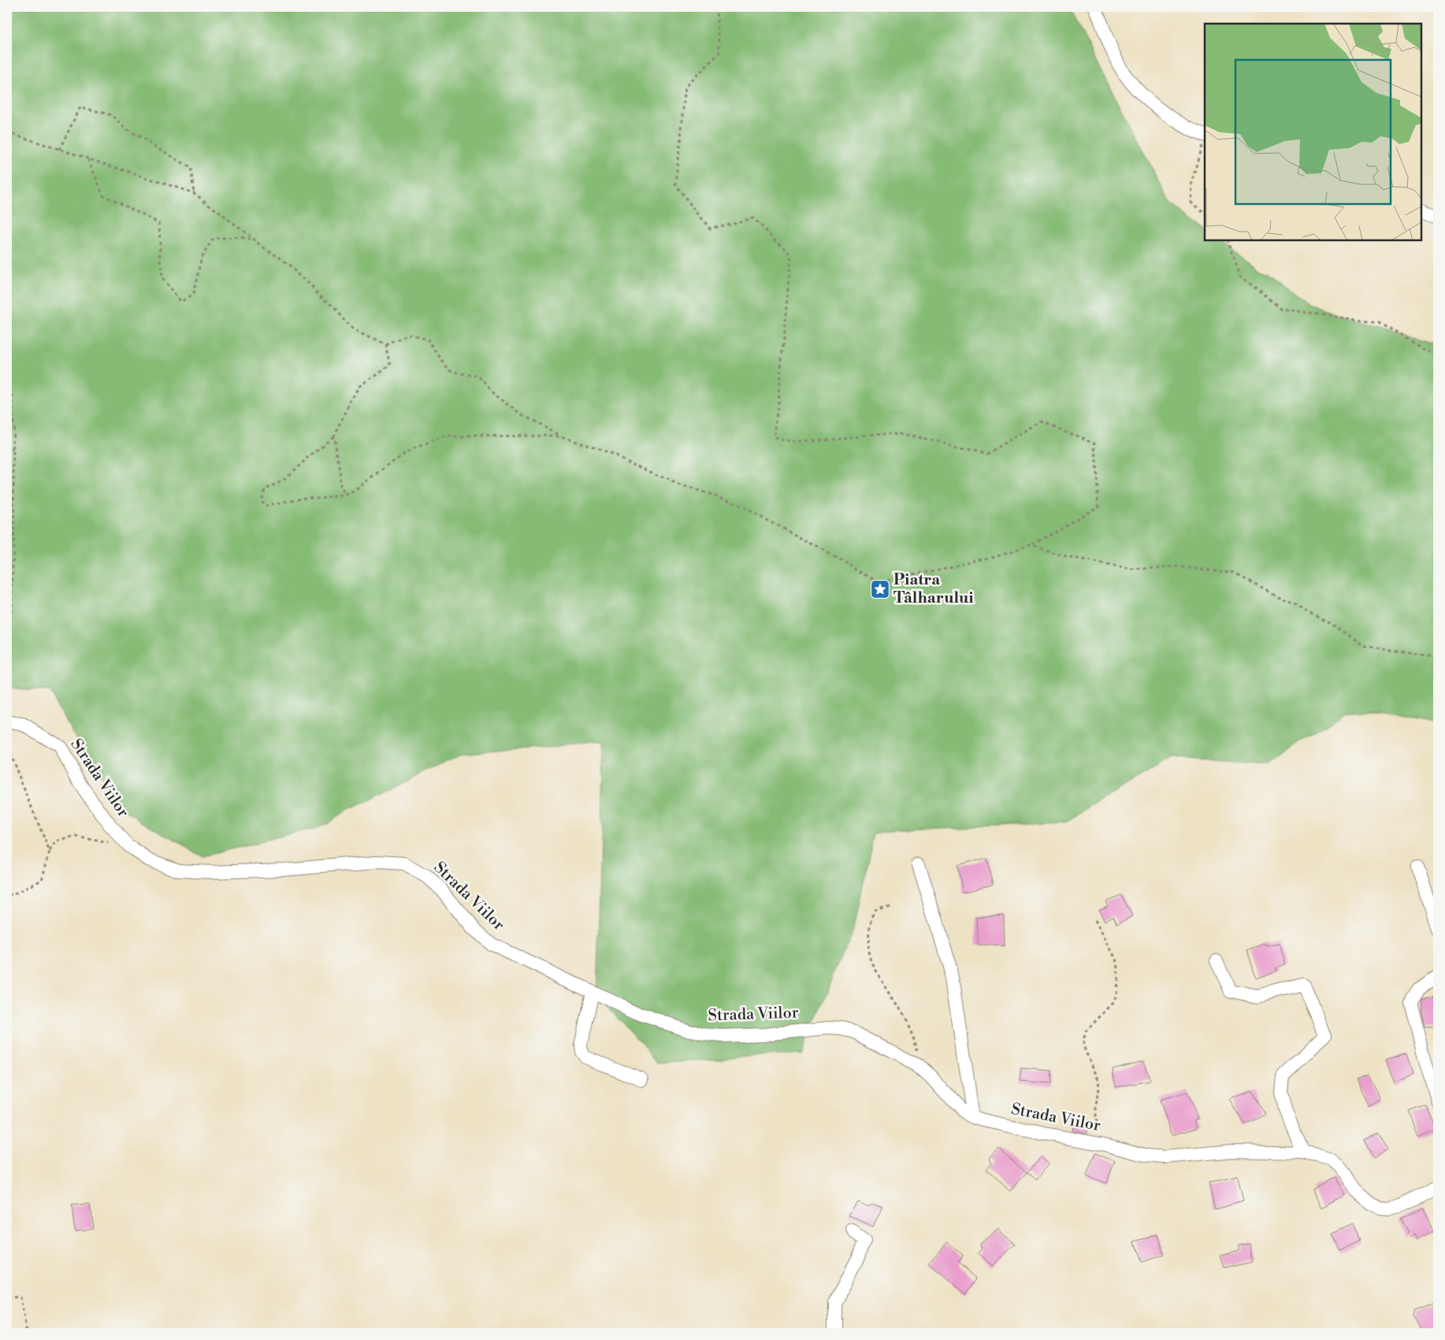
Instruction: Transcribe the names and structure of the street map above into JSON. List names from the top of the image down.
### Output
{
  "streets": {
    "street": ["Strada Viilor"]
  },
  "places": {
    "place": ["Piatra Tâlharului"]
  }
}
